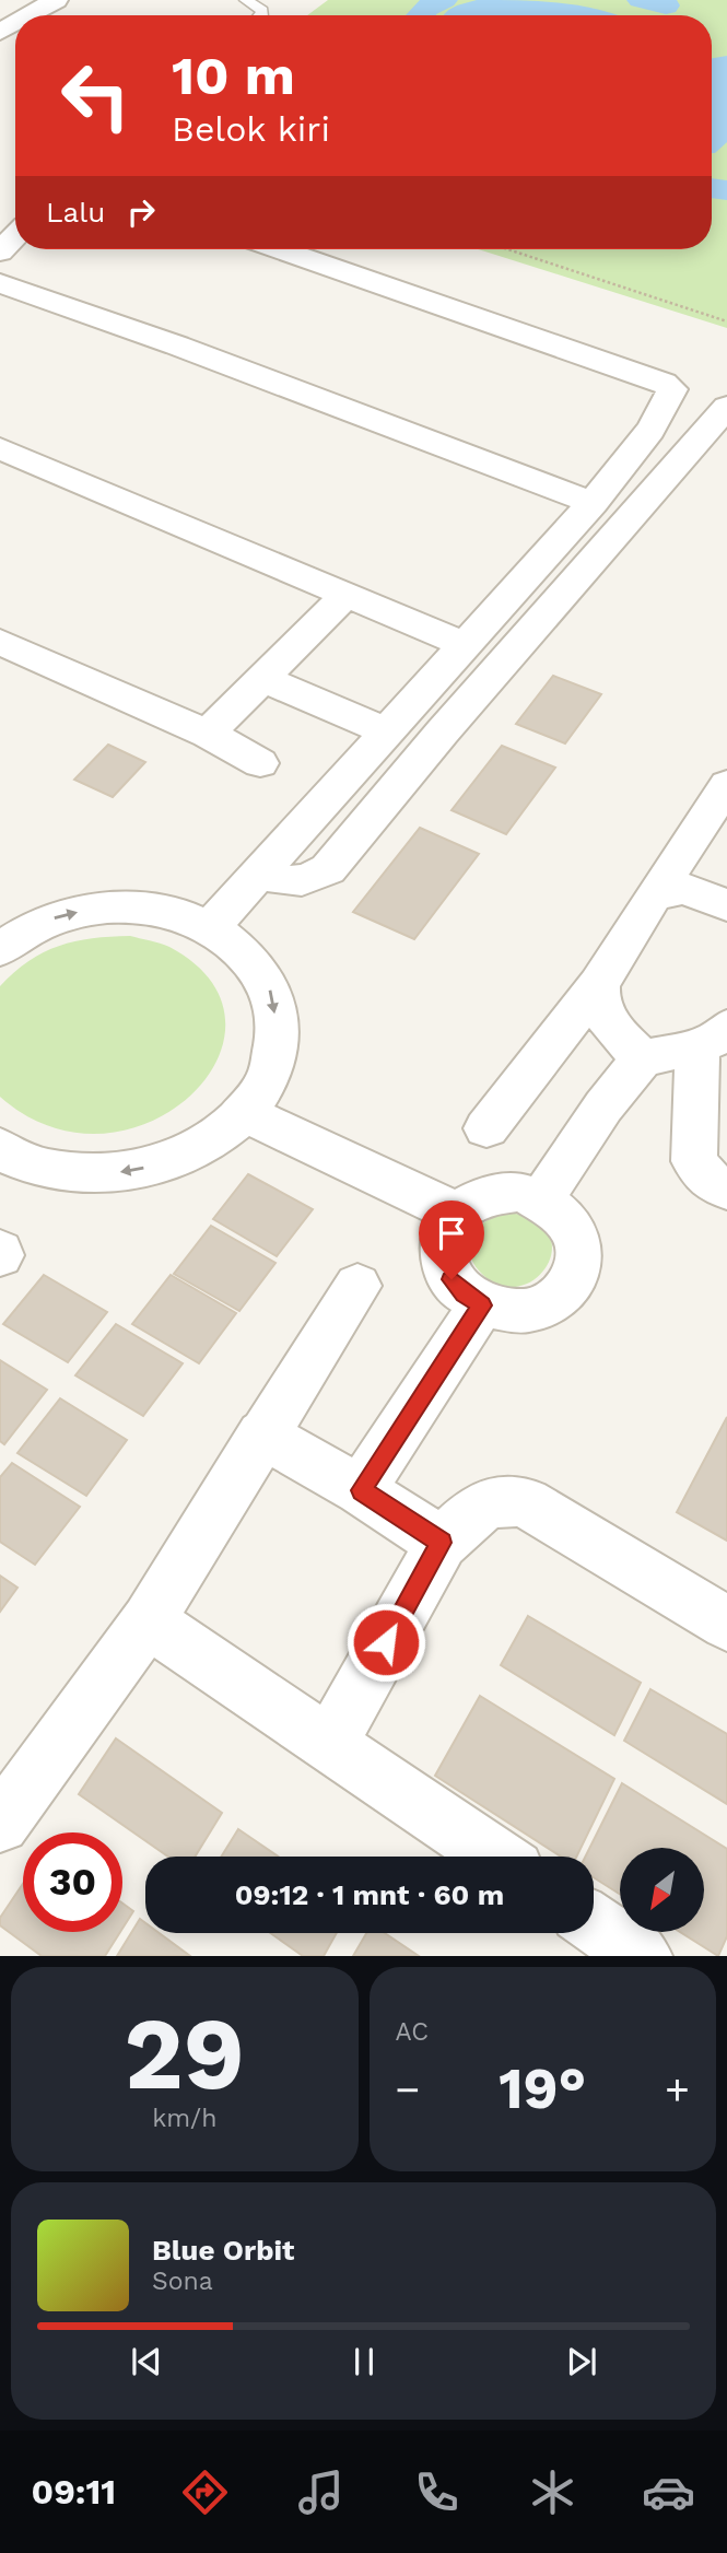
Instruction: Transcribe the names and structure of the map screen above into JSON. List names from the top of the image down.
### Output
{
  "north": "bottom left",
  "page": {
    "turn": ["10 m", "Belok kiri"],
    "then": "Lalu",
    "limit": "30",
    "trip": "09:12 · 1 mnt · 60 m",
    "tile": [
      ["29", "km/h"],
      "AC"
    ],
    "heat": ["−", "19°", "+"],
    "song": ["Blue Orbit", "Sona"],
    "tabs": "09:11"
  }
}
